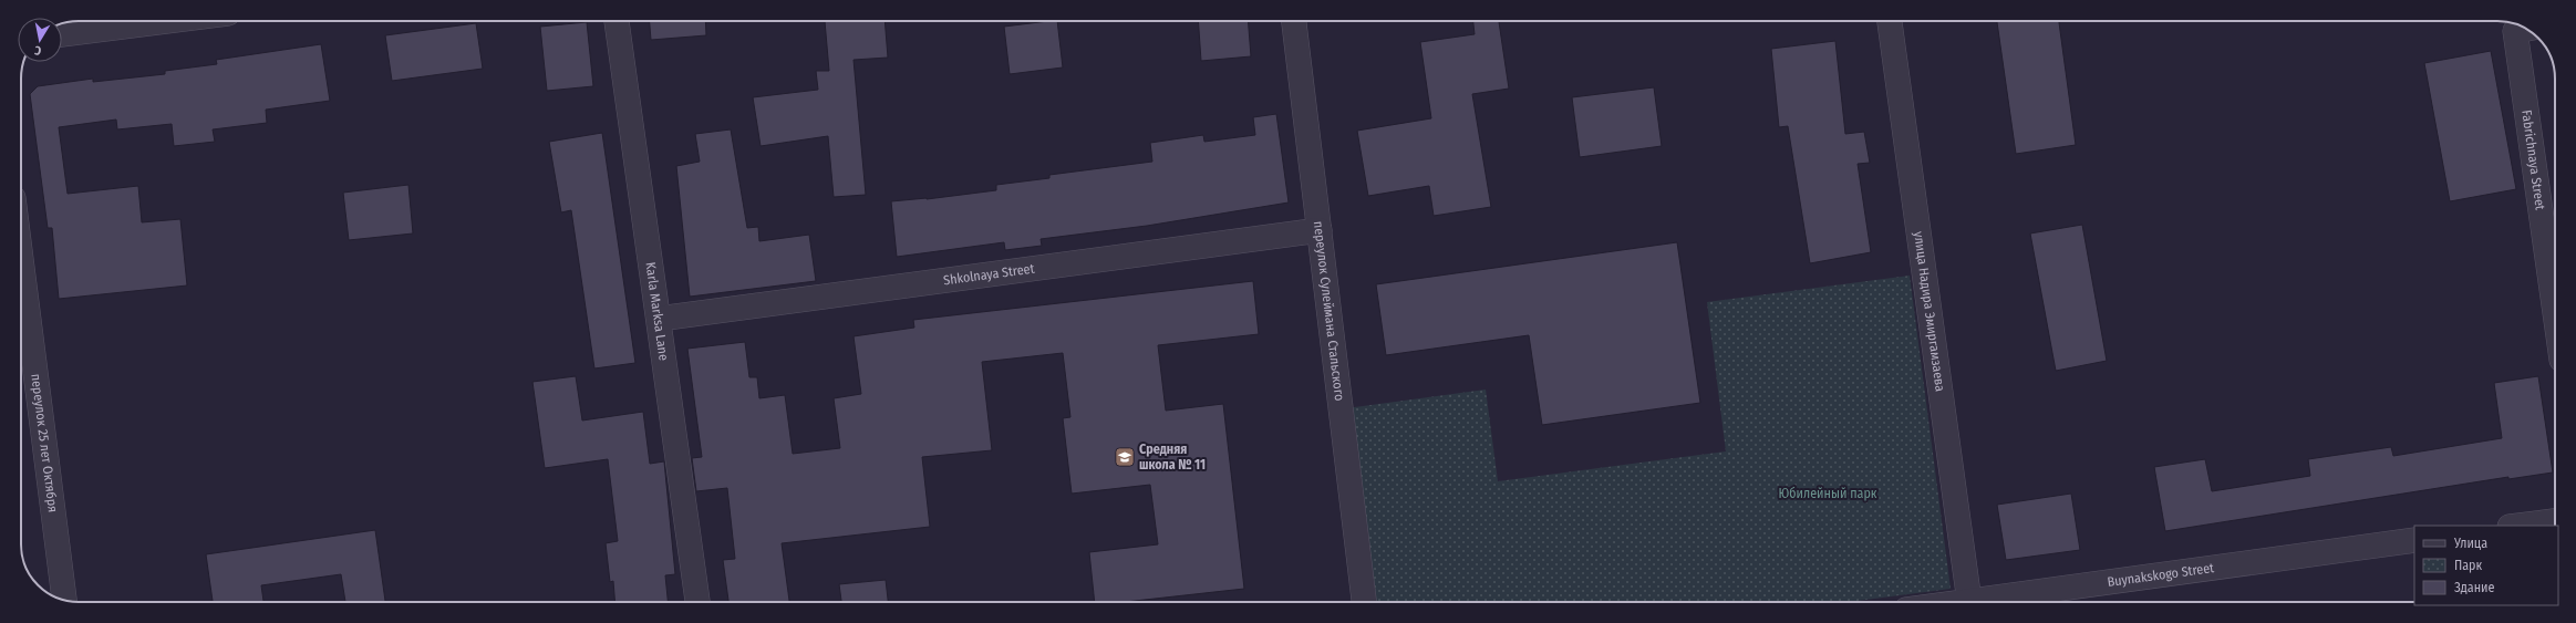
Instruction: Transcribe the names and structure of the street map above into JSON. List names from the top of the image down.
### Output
{
  "streets": {
    "street": [
      "Fabrichnaya Street",
      "Shkolnaya Street",
      "Karla Marksa Lane",
      "переулок Сулеймана Стальского",
      "улица Надира Эмиргамзаева",
      "переулок 25 лет Октября",
      "Buynakskogo Street"
    ]
  },
  "crossings": [
    ["Shkolnaya Street", "Karla Marksa Lane"],
    ["Shkolnaya Street", "переулок Сулеймана Стальского"]
  ],
  "parks": ["Юбилейный парк"],
  "places": {
    "school or university": ["Средняя школа № 11"]
  },
  "legend": ["Улица", "Парк", "Здание"],
  "north": "bottom"
}
